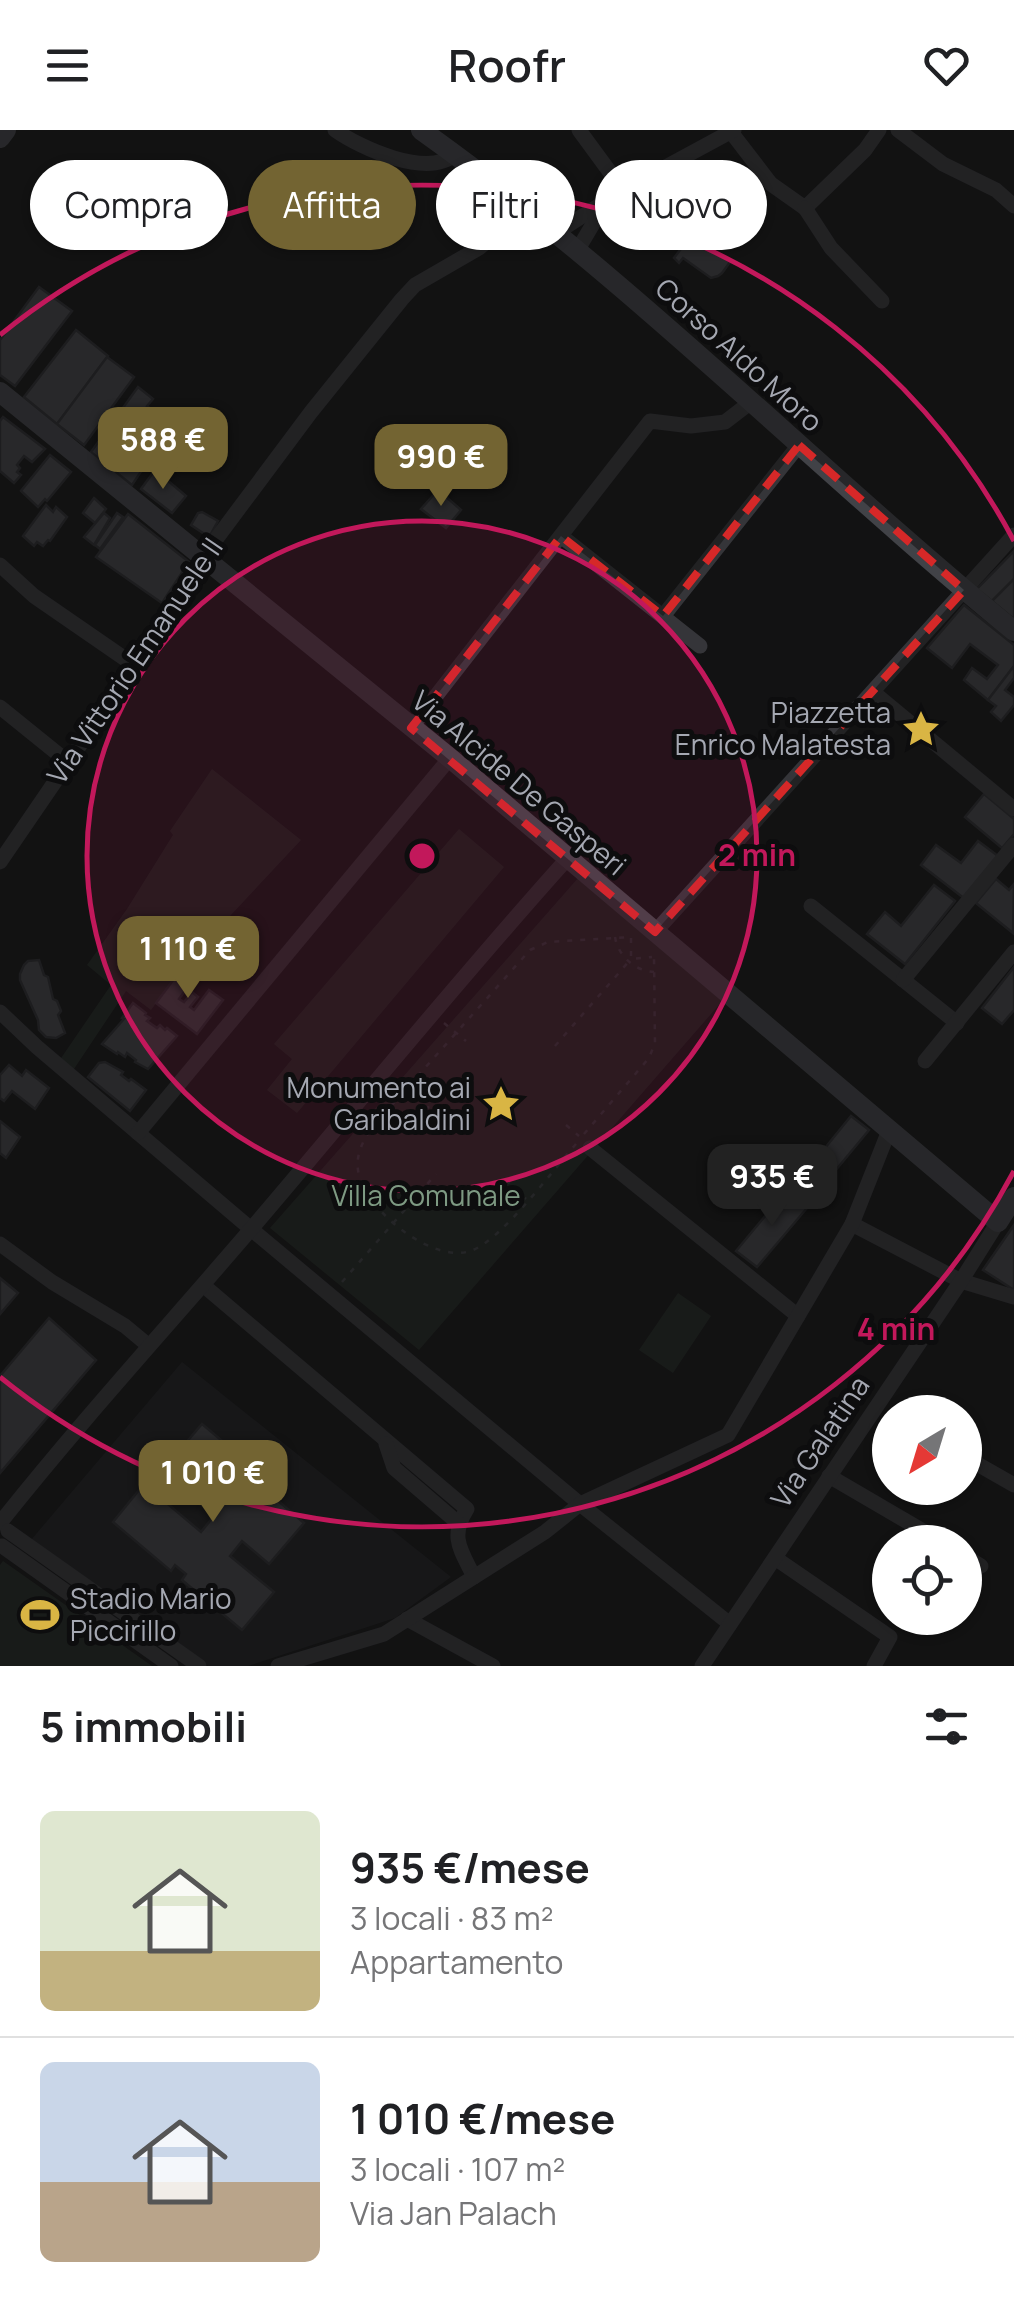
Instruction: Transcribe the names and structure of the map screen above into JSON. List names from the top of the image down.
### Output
{
  "streets": {
    "main road": ["Corso Aldo Moro", "Via Alcide De Gasperi", "Via Galatina"],
    "street": ["Via Vittorio Emanuele II"]
  },
  "crossings": [
    ["Via Vittorio Emanuele II", "Via Alcide De Gasperi"],
    ["Via Alcide De Gasperi", "Via Galatina"]
  ],
  "parks": ["Villa Comunale"],
  "places": {
    "place": ["Piazzetta Enrico Malatesta", "Monumento ai Garibaldini"],
    "sports": ["Stadio Mario Piccirillo"]
  },
  "north": "bottom left",
  "page": {
    "header": "Roofr",
    "chip": [
      "Compra",
      "Affitta",
      "Filtri",
      "Nuovo"
    ],
    "price": [
      "588 €",
      "990 €",
      "1 110 €",
      "935 €",
      "1 010 €"
    ],
    "heading": "5 immobili",
    "list": [
      {
        "name": "935 €/mese",
        "note": "3 locali · 83 m² · Appartamento"
      },
      {
        "name": "1 010 €/mese",
        "note": "3 locali · 107 m² · Via Jan Palach"
      }
    ]
  },
  "rings": ["2 min", "4 min"]
}
